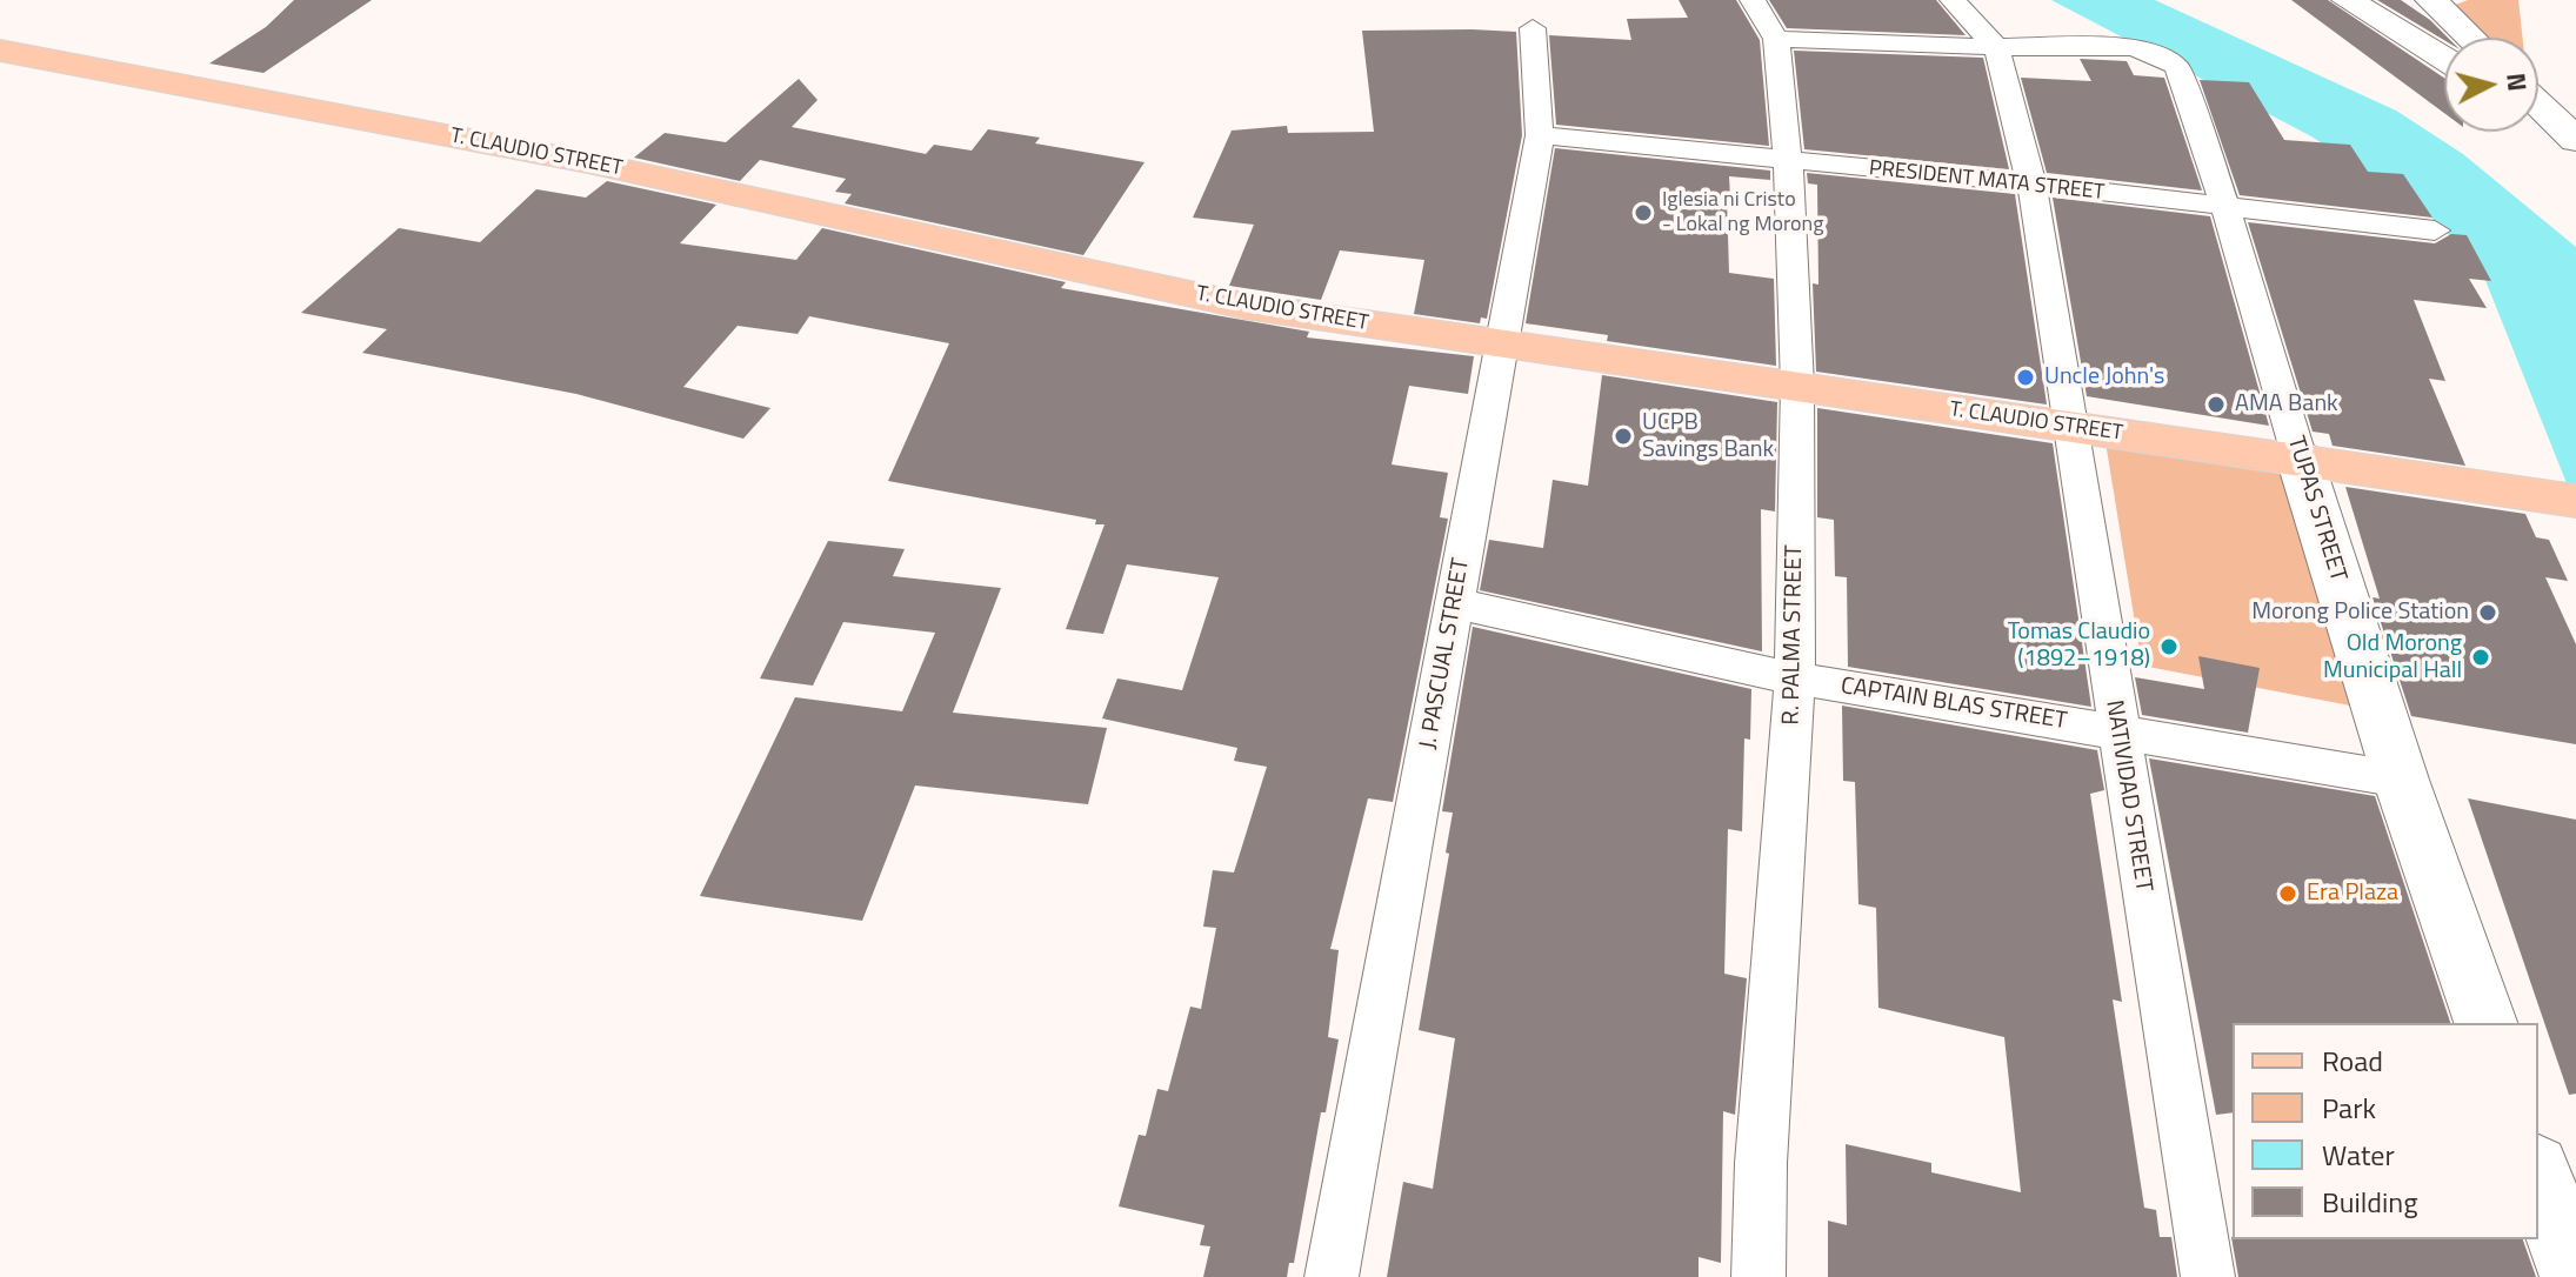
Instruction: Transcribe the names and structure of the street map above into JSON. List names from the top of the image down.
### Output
{
  "streets": {
    "main road": ["T. CLAUDIO STREET"],
    "street": [
      "PRESIDENT MATA STREET",
      "TUPAS STREET",
      "R. PALMA STREET",
      "J. PASCUAL STREET",
      "CAPTAIN BLAS STREET",
      "NATIVIDAD STREET"
    ]
  },
  "crossings": [
    ["T. CLAUDIO STREET", "TUPAS STREET"],
    ["T. CLAUDIO STREET", "R. PALMA STREET"],
    ["T. CLAUDIO STREET", "J. PASCUAL STREET"],
    ["T. CLAUDIO STREET", "NATIVIDAD STREET"],
    ["PRESIDENT MATA STREET", "TUPAS STREET"],
    ["PRESIDENT MATA STREET", "R. PALMA STREET"],
    ["PRESIDENT MATA STREET", "J. PASCUAL STREET"],
    ["PRESIDENT MATA STREET", "NATIVIDAD STREET"],
    ["TUPAS STREET", "CAPTAIN BLAS STREET"],
    ["TUPAS STREET", "NATIVIDAD STREET"],
    ["R. PALMA STREET", "CAPTAIN BLAS STREET"],
    ["J. PASCUAL STREET", "CAPTAIN BLAS STREET"],
    ["CAPTAIN BLAS STREET", "NATIVIDAD STREET"]
  ],
  "places": [
    "Iglesia ni Cristo - Lokal ng Morong",
    "Uncle John's",
    "AMA Bank",
    "UCPB Savings Bank",
    "Morong Police Station",
    "Tomas Claudio (1892–1918)",
    "Old Morong Municipal Hall",
    "Era Plaza"
  ],
  "legend": [
    "Road",
    "Park",
    "Water",
    "Building"
  ],
  "north": "right"
}
